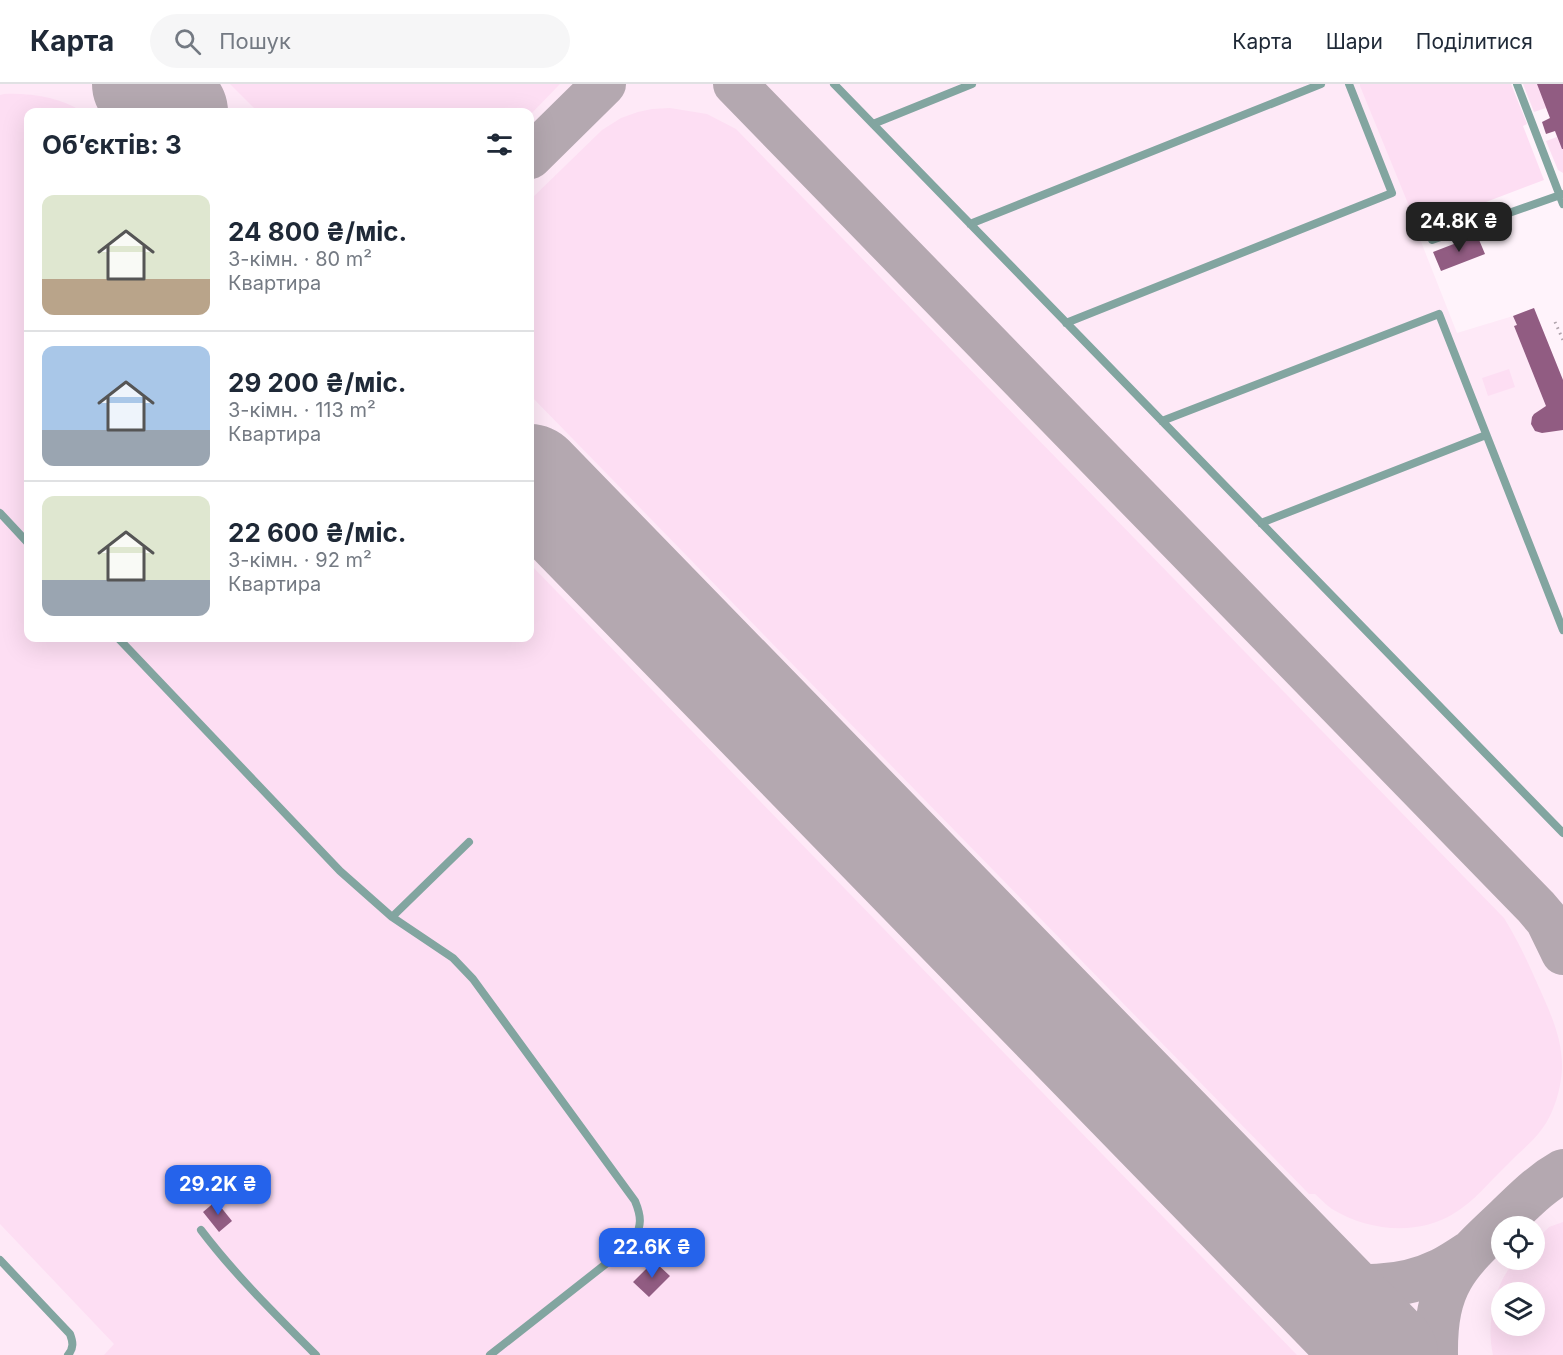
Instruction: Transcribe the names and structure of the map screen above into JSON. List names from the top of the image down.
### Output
{
  "page": {
    "header": "Карта",
    "search": "Пошук",
    "nav": ["Карта", "Шари", "Поділитися"],
    "heading": "Об’єктів: 3",
    "list": [
      {
        "name": "24 800 ₴/міс.",
        "note": "3-кімн. · 80 m² · Квартира"
      },
      {
        "name": "29 200 ₴/міс.",
        "note": "3-кімн. · 113 m² · Квартира"
      },
      {
        "name": "22 600 ₴/міс.",
        "note": "3-кімн. · 92 m² · Квартира"
      }
    ],
    "price": ["24.8K ₴", "29.2K ₴", "22.6K ₴"]
  }
}
